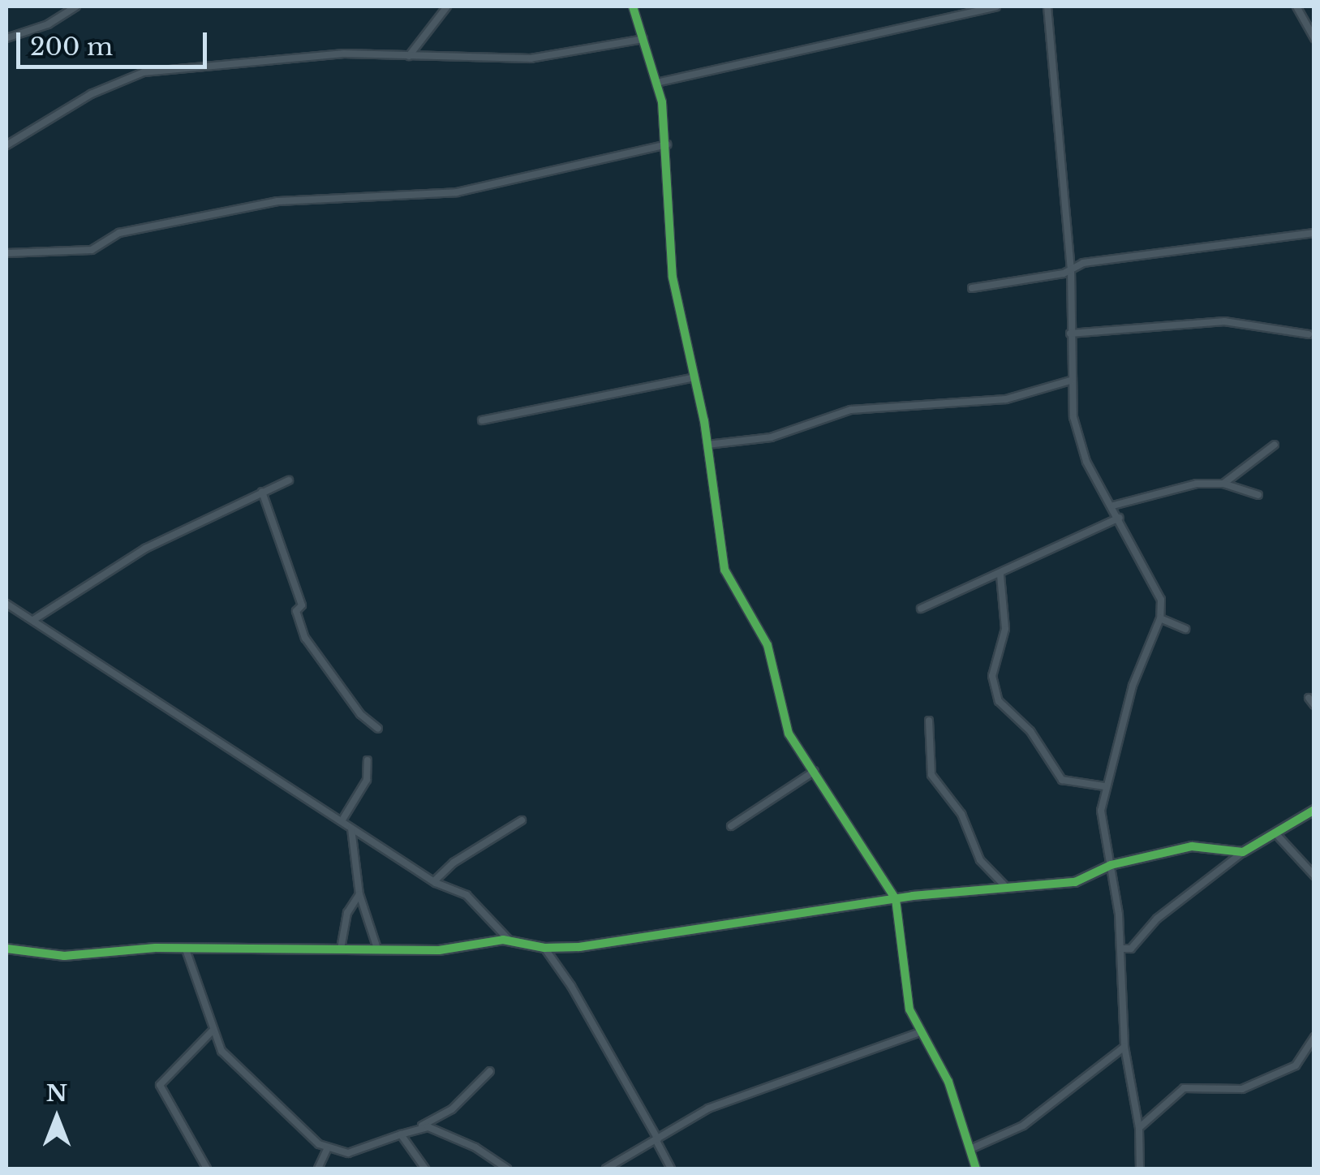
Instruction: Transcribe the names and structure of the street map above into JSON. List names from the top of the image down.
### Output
{
  "scale_bar": "200 m",
  "north": "top"
}
